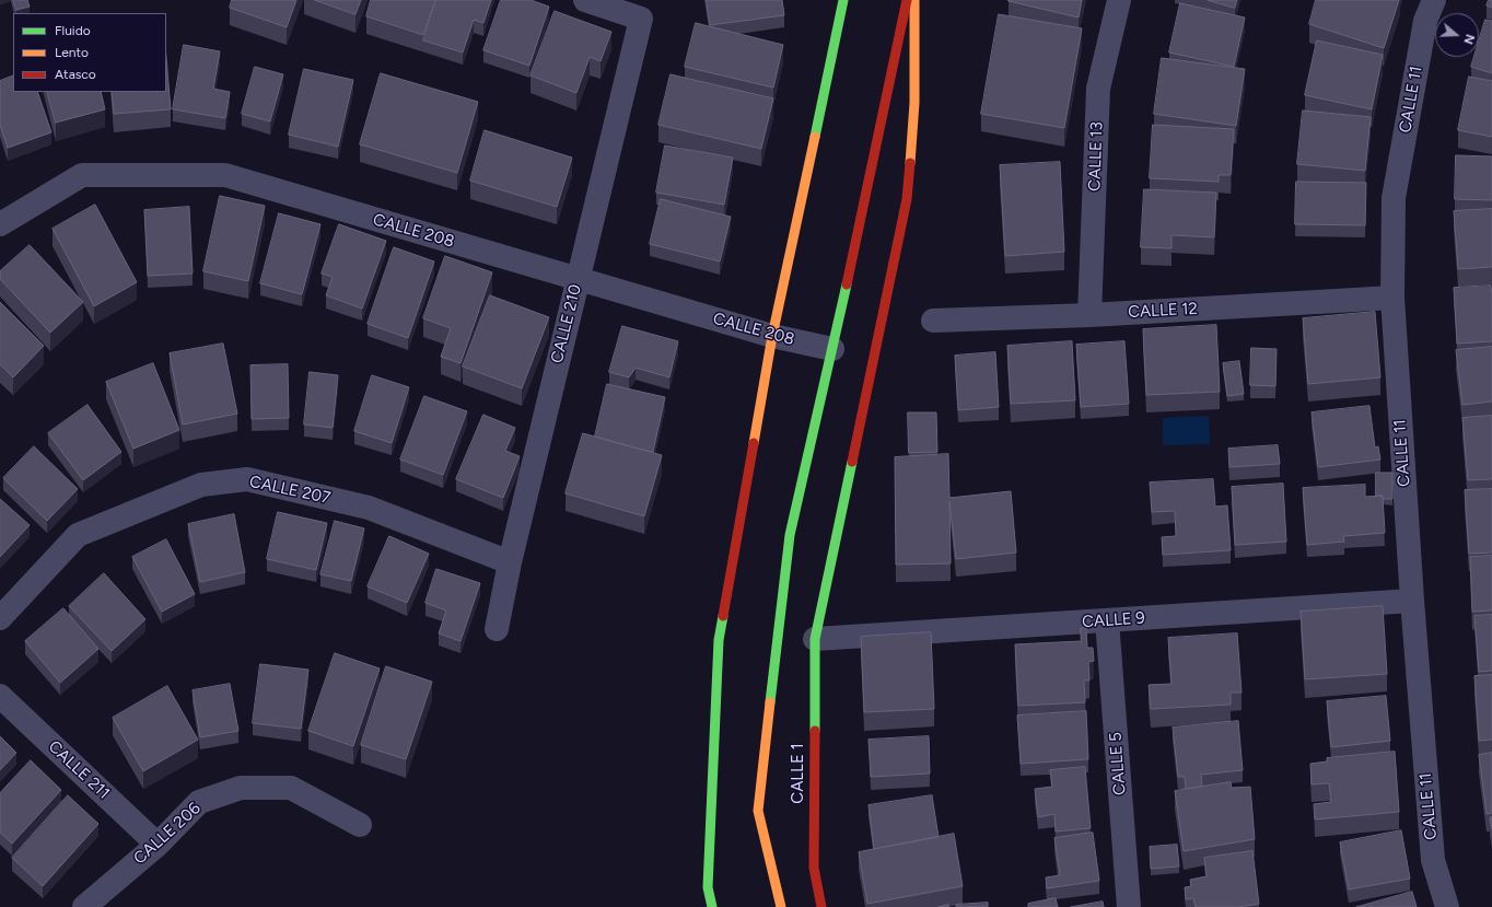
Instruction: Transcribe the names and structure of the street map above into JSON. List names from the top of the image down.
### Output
{
  "streets": {
    "main road": ["CALLE 1"],
    "street": [
      "CALLE 11",
      "CALLE 13",
      "CALLE 208",
      "CALLE 12",
      "CALLE 210",
      "CALLE 207",
      "CALLE 9",
      "CALLE 5",
      "CALLE 211",
      "CALLE 206"
    ]
  },
  "crossings": [
    ["CALLE 11", "CALLE 12"],
    ["CALLE 11", "CALLE 9"],
    ["CALLE 13", "CALLE 12"],
    ["CALLE 208", "CALLE 210"],
    ["CALLE 210", "CALLE 207"],
    ["CALLE 9", "CALLE 5"],
    ["CALLE 9", "CALLE 1"],
    ["CALLE 211", "CALLE 206"]
  ],
  "legend": ["Fluido", "Lento", "Atasco"],
  "north": "right"
}
